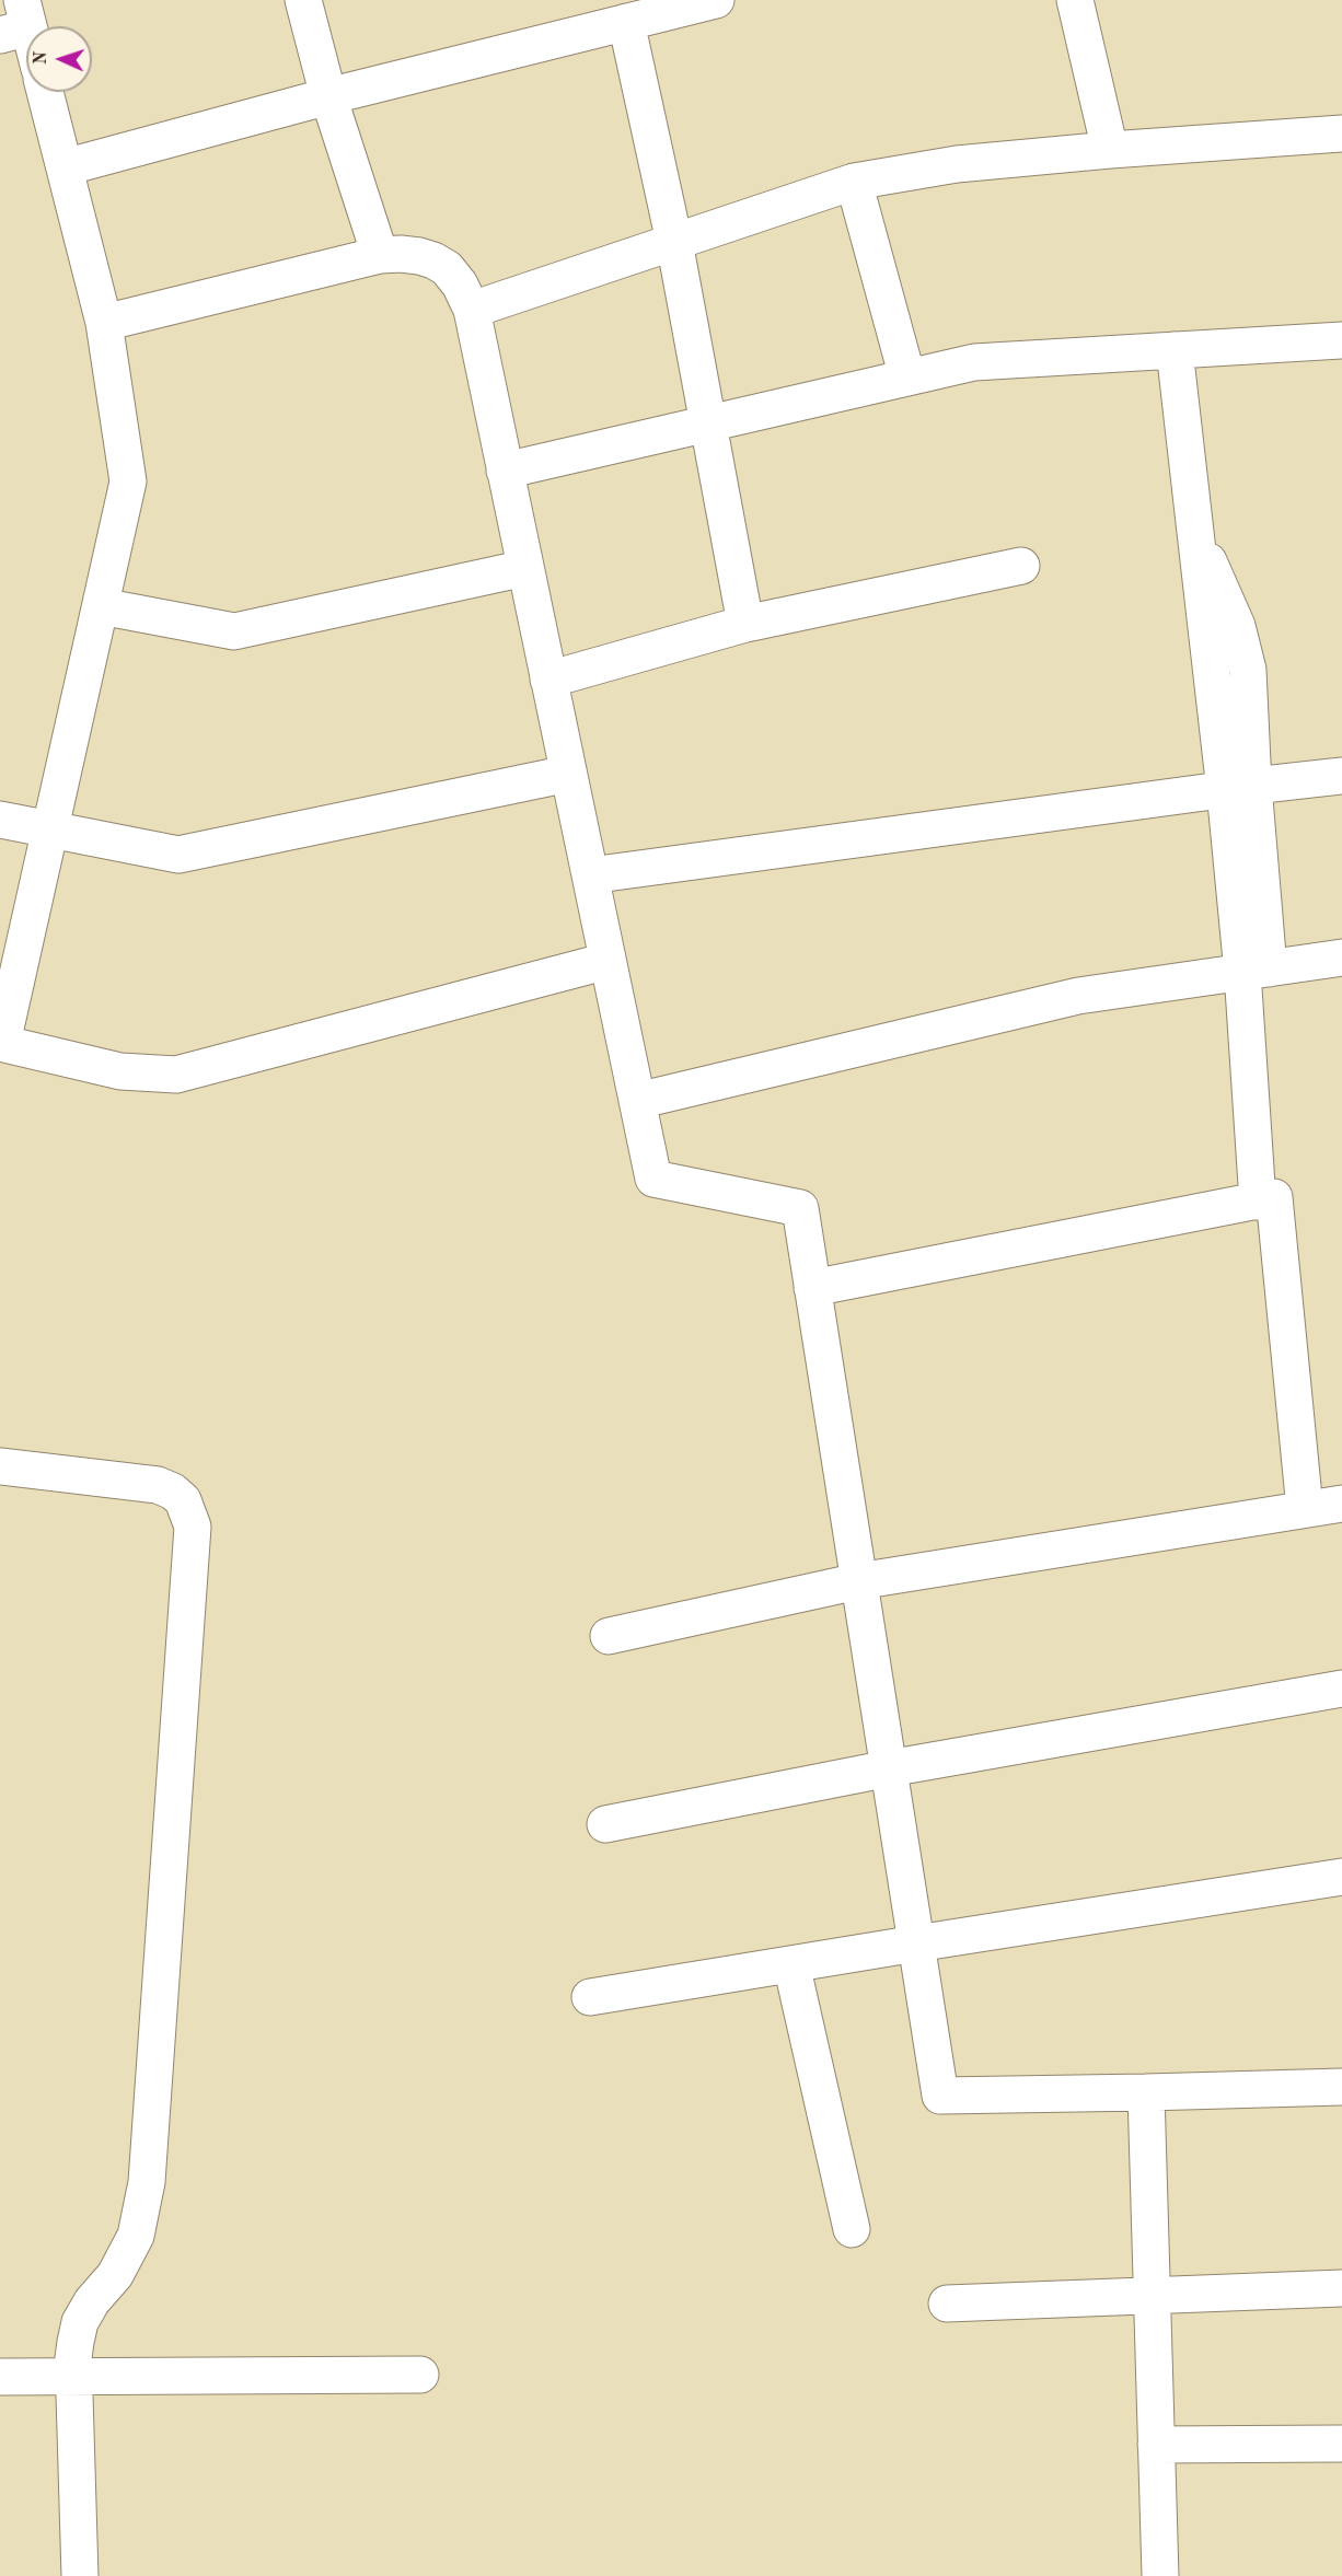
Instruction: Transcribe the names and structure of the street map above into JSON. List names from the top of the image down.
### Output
{
  "north": "left"
}
